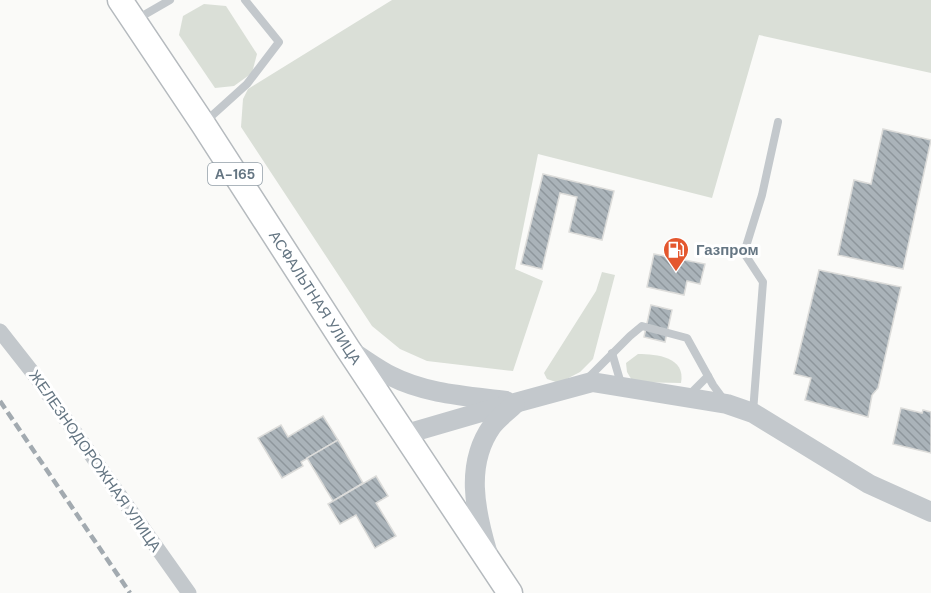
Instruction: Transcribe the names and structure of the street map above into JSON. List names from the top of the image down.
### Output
{
  "streets": {
    "main road": ["А-165", "АСФАЛЬТНАЯ УЛИЦА"],
    "street": ["ЖЕЛЕЗНОДОРОЖНАЯ УЛИЦА"]
  },
  "places": {
    "fuel station": ["Газпром"]
  }
}
